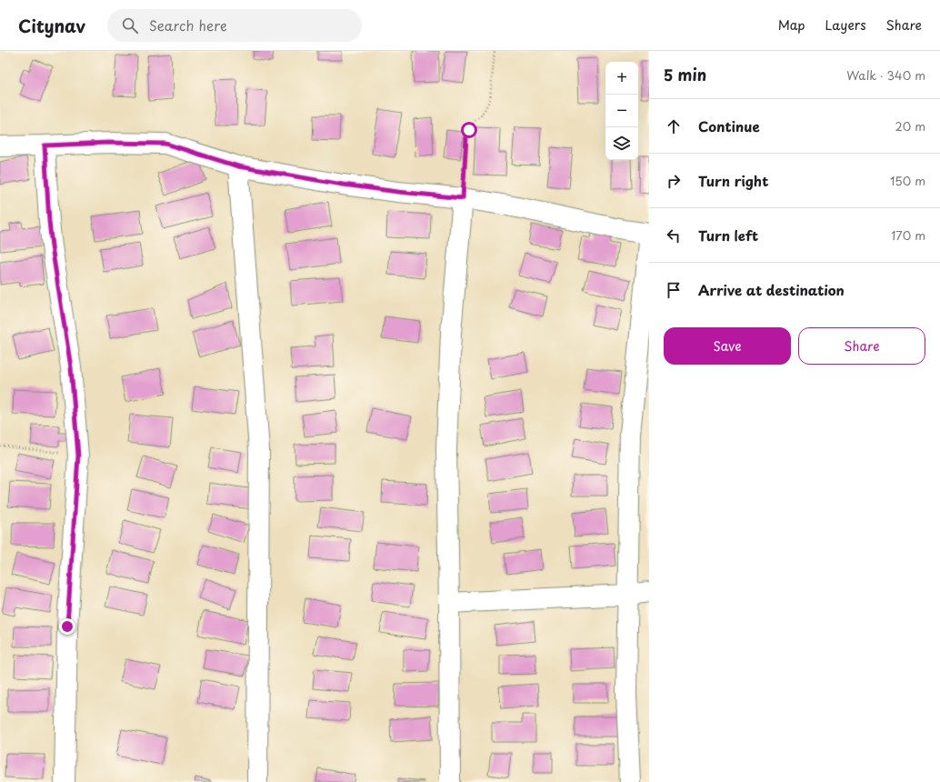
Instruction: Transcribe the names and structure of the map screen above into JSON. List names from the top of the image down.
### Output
{
  "page": {
    "header": "Citynav",
    "search": "Search here",
    "nav": ["Map", "Layers", "Share"],
    "heading": ["5 min", "Walk · 340 m"],
    "map_buttons": ["+", "−"],
    "list": [
      ["Continue", "20 m"],
      ["Turn right", "150 m"],
      ["Turn left", "170 m"],
      "Arrive at destination"
    ],
    "buttons": ["Save", "Share"]
  }
}
